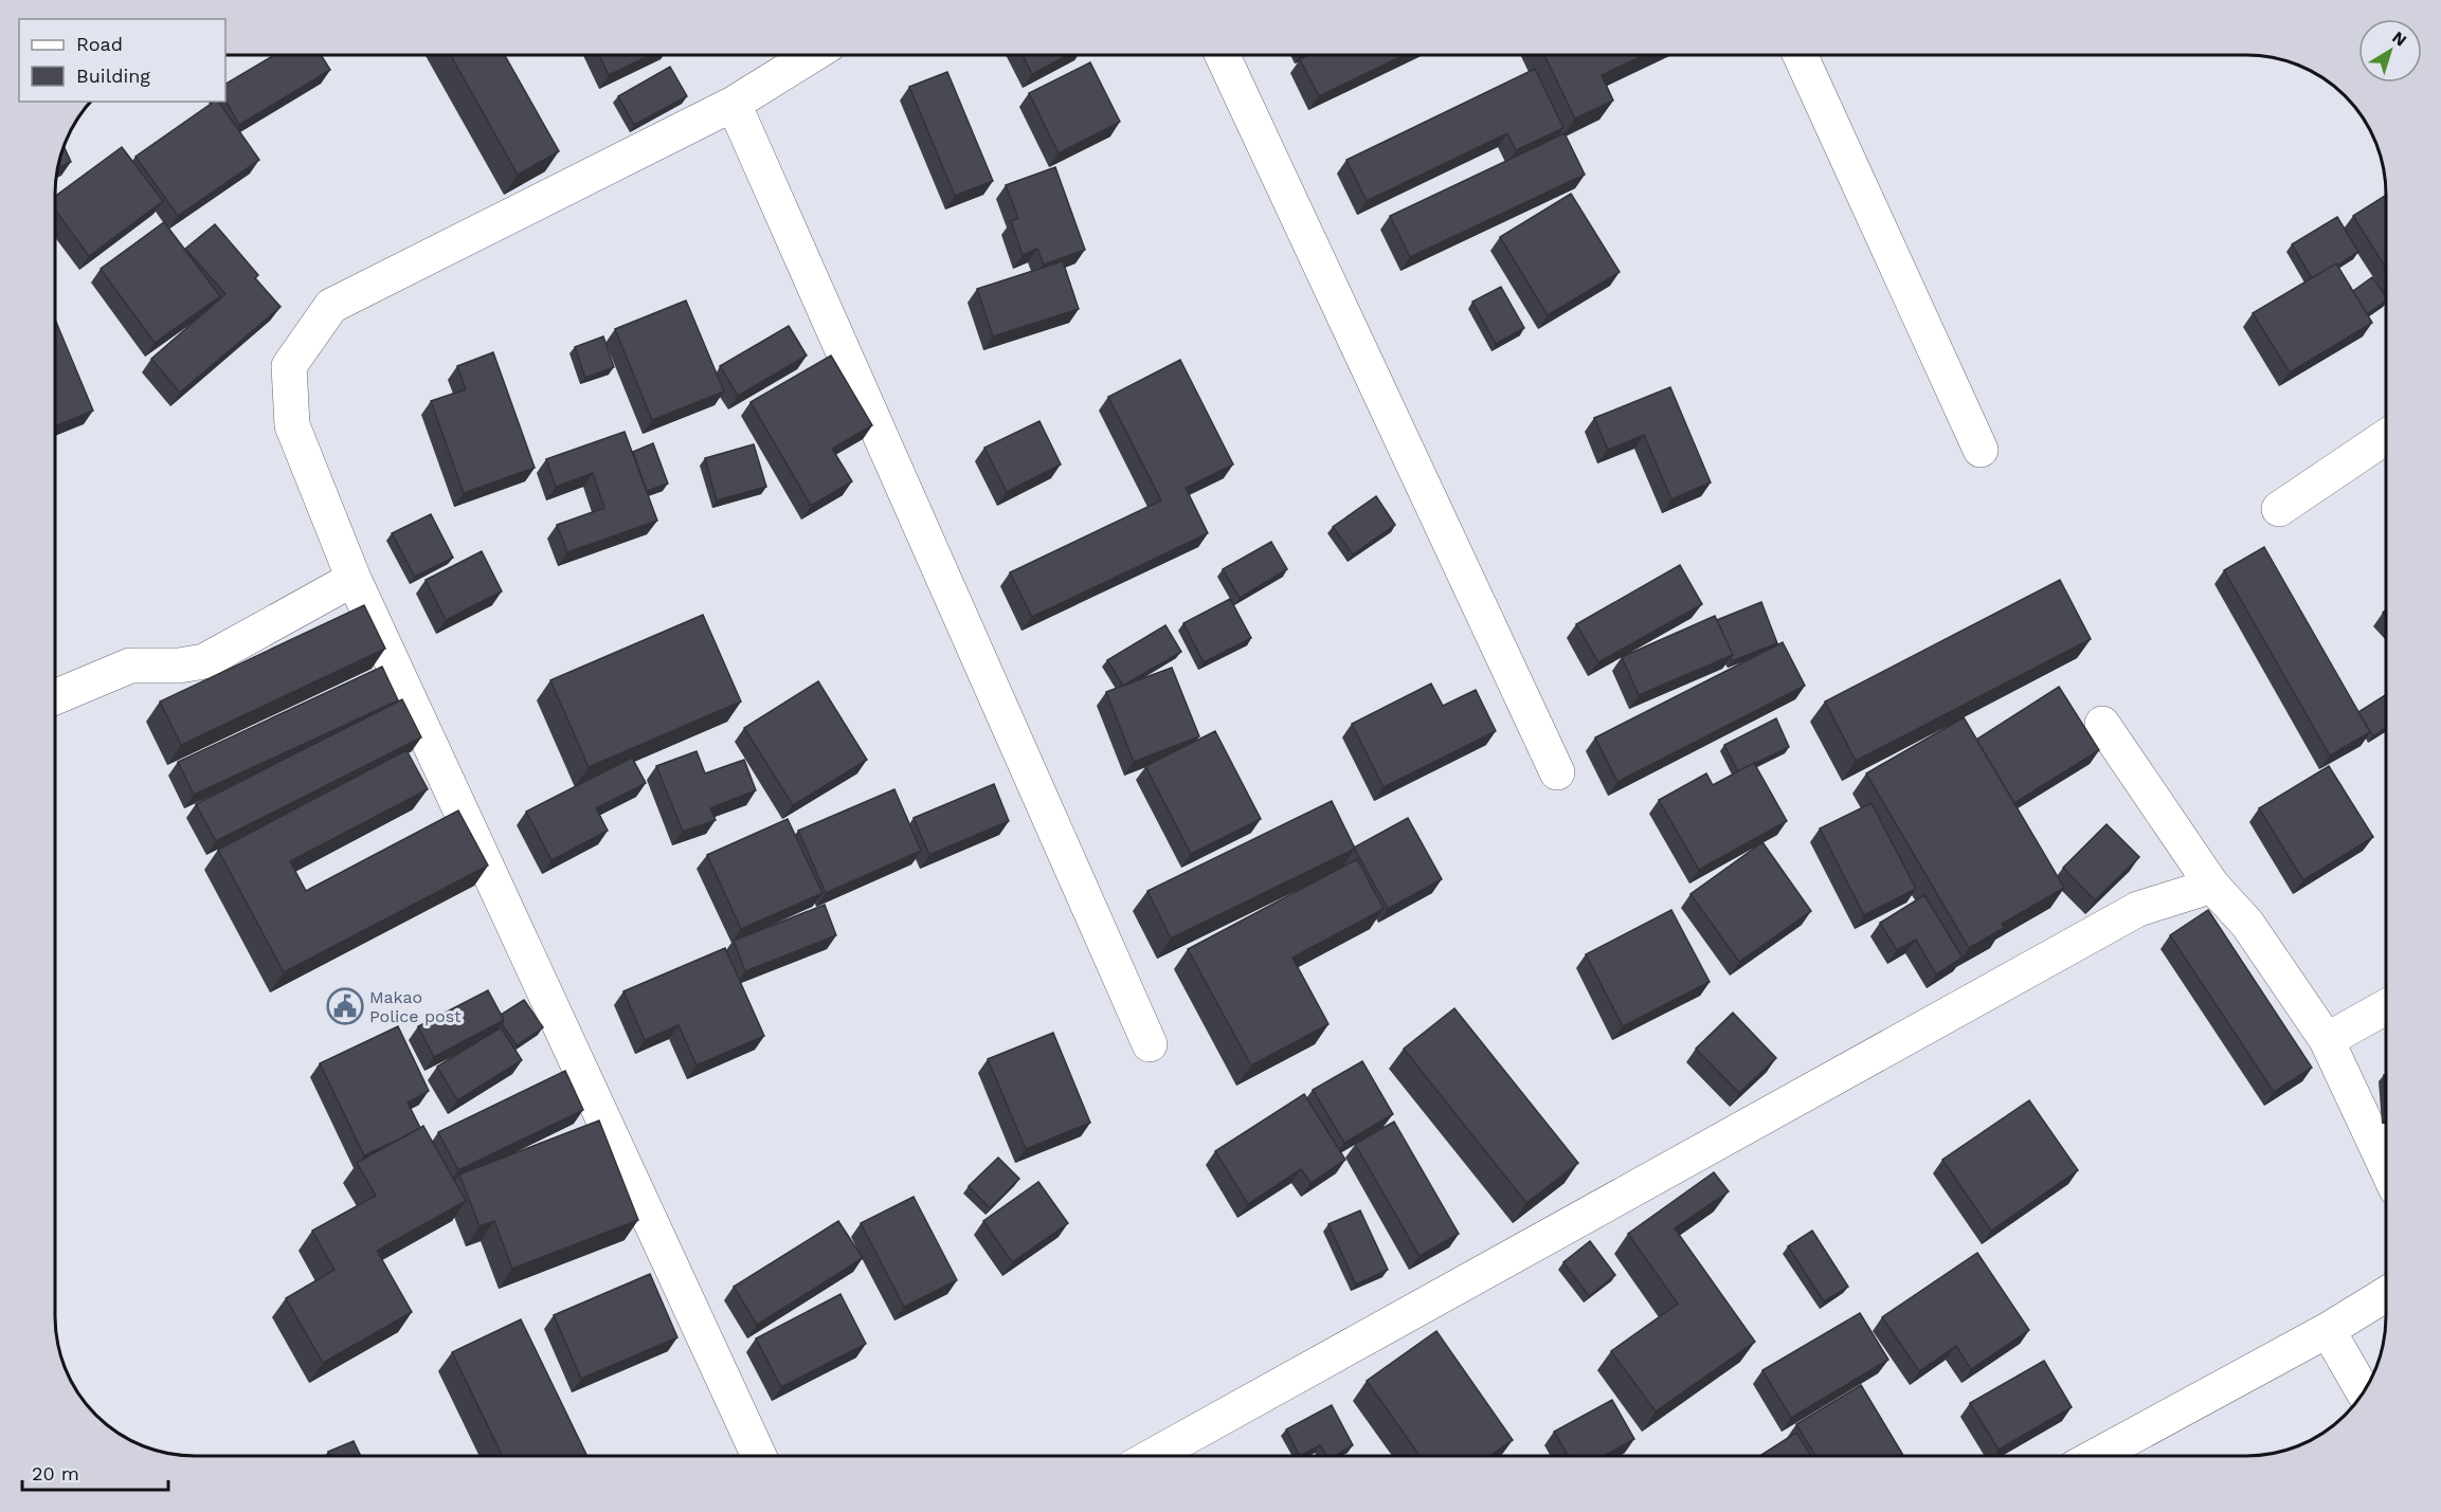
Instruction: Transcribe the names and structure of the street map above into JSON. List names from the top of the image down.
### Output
{
  "places": {
    "public building": ["Makao Police post"]
  },
  "legend": ["Road", "Building"],
  "scale_bar": "20 m",
  "north": "top right"
}
